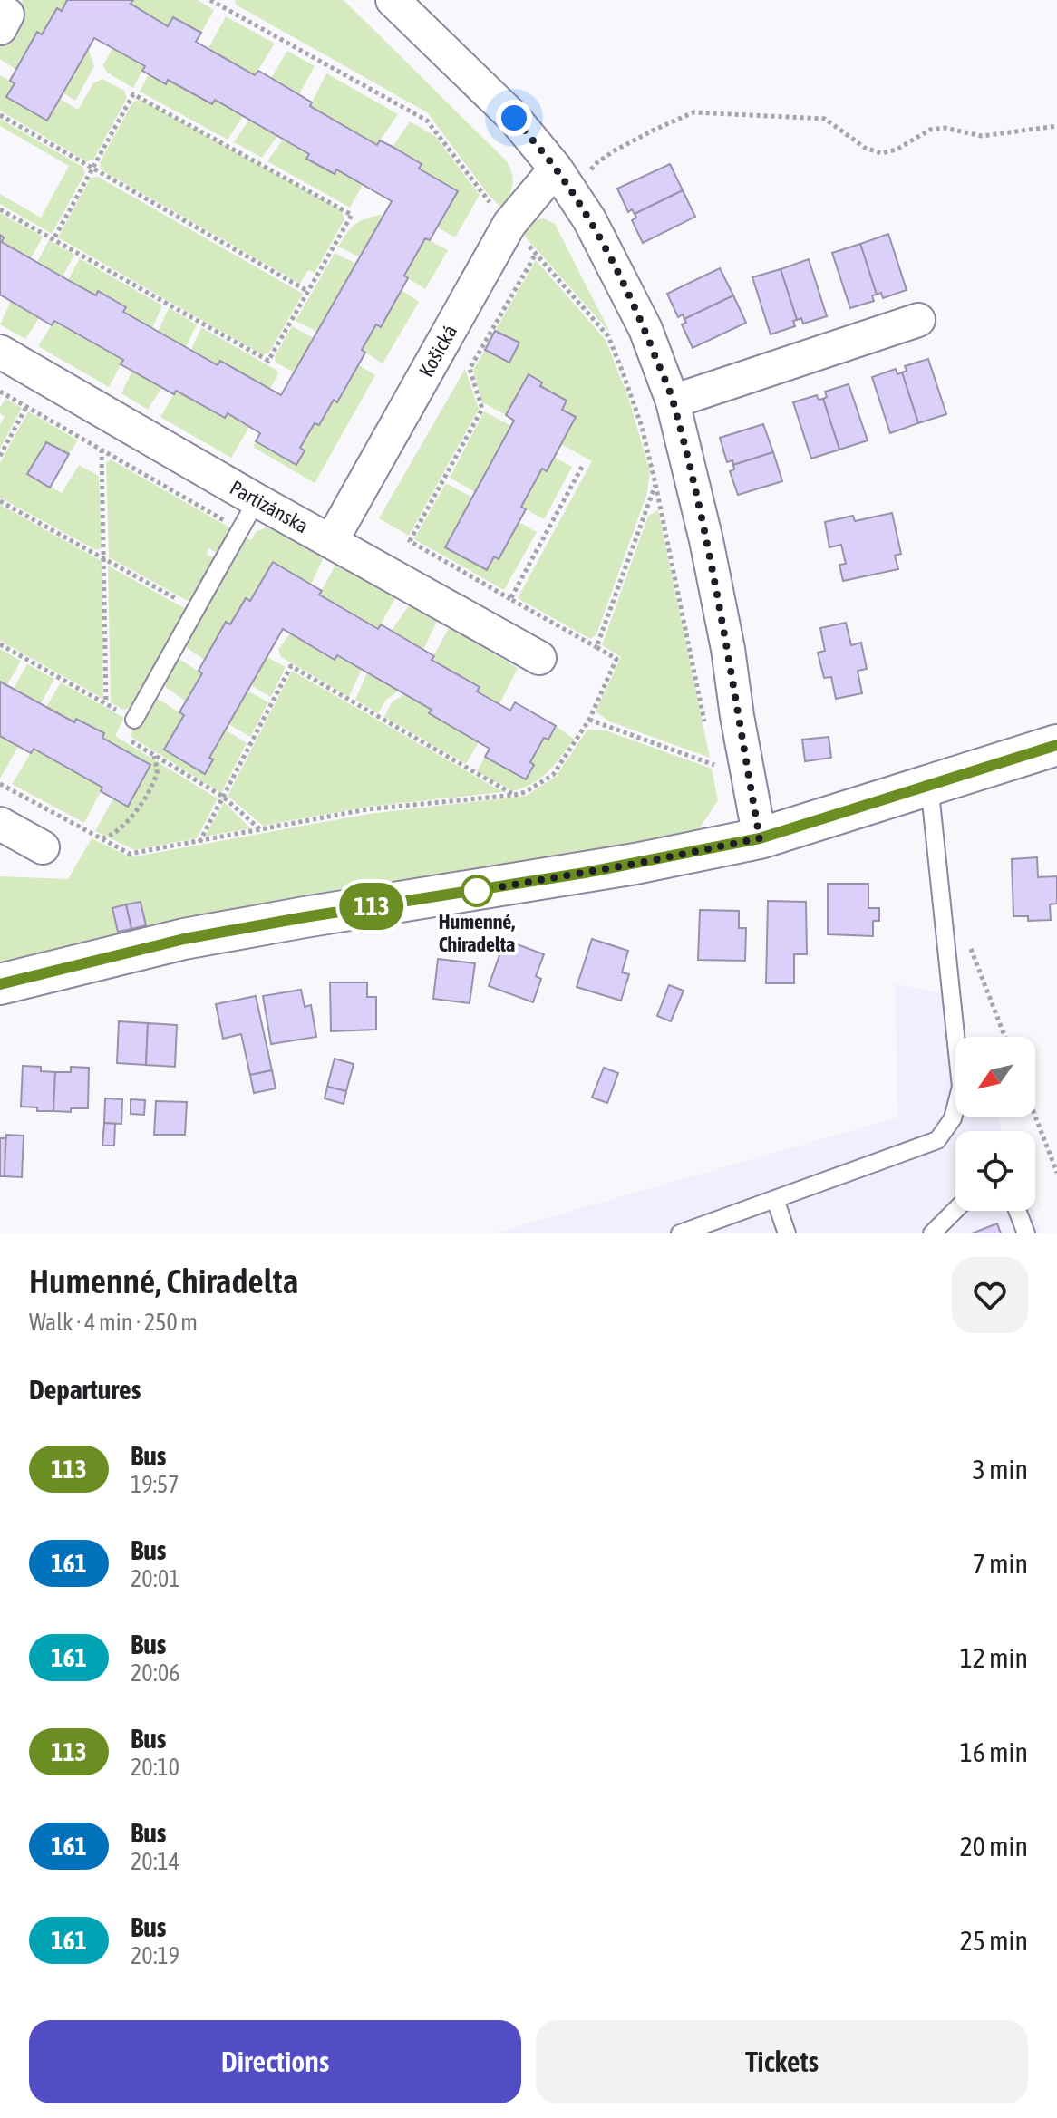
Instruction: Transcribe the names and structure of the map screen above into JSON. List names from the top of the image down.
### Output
{
  "streets": {
    "street": ["Košická", "Partizánska"]
  },
  "crossings": [
    ["Košická", "Partizánska"]
  ],
  "places": ["Humenné, Chiradelta"],
  "lines": ["bus line 113"],
  "north": "bottom left",
  "page": {
    "on_map": "113",
    "heading": [
      ["Humenné, Chiradelta", "Walk · 4 min · 250 m"],
      "Departures"
    ],
    "list": [
      {
        "mark": "113",
        "name": "Bus",
        "note": "19:57",
        "value": "3 min"
      },
      {
        "mark": "161",
        "name": "Bus",
        "note": "20:01",
        "value": "7 min"
      },
      {
        "mark": "161",
        "name": "Bus",
        "note": "20:06",
        "value": "12 min"
      },
      {
        "mark": "113",
        "name": "Bus",
        "note": "20:10",
        "value": "16 min"
      },
      {
        "mark": "161",
        "name": "Bus",
        "note": "20:14",
        "value": "20 min"
      },
      {
        "mark": "161",
        "name": "Bus",
        "note": "20:19",
        "value": "25 min"
      }
    ],
    "buttons": ["Directions", "Tickets"]
  }
}
